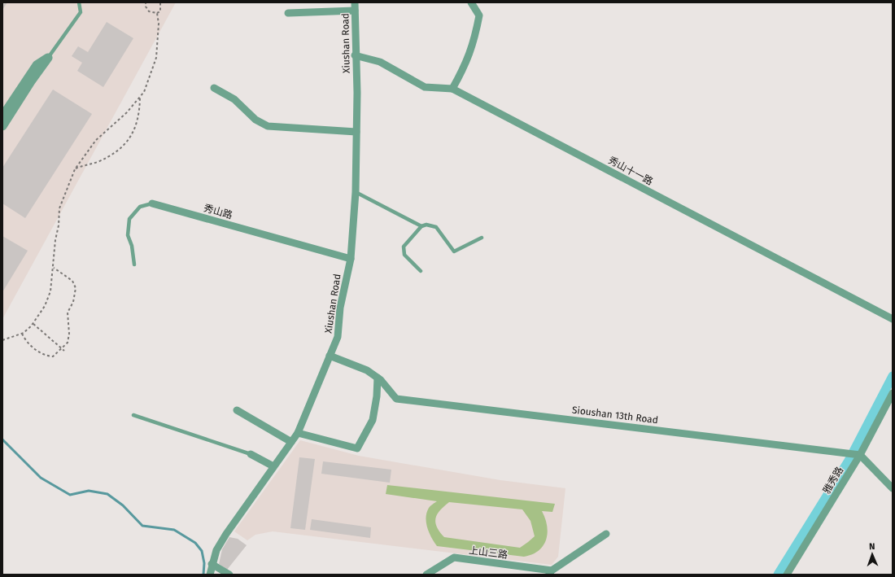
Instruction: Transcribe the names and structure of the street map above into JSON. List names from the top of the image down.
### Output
{
  "streets": {
    "street": [
      "Xiushan Road",
      "秀山十一路",
      "秀山路",
      "Sioushan 13th Road",
      "雅秀路",
      "上山三路"
    ]
  },
  "crossings": [
    ["Xiushan Road", "秀山十一路"],
    ["Xiushan Road", "秀山路"],
    ["Xiushan Road", "Sioushan 13th Road"],
    ["Sioushan 13th Road", "雅秀路"]
  ],
  "north": "top"
}
